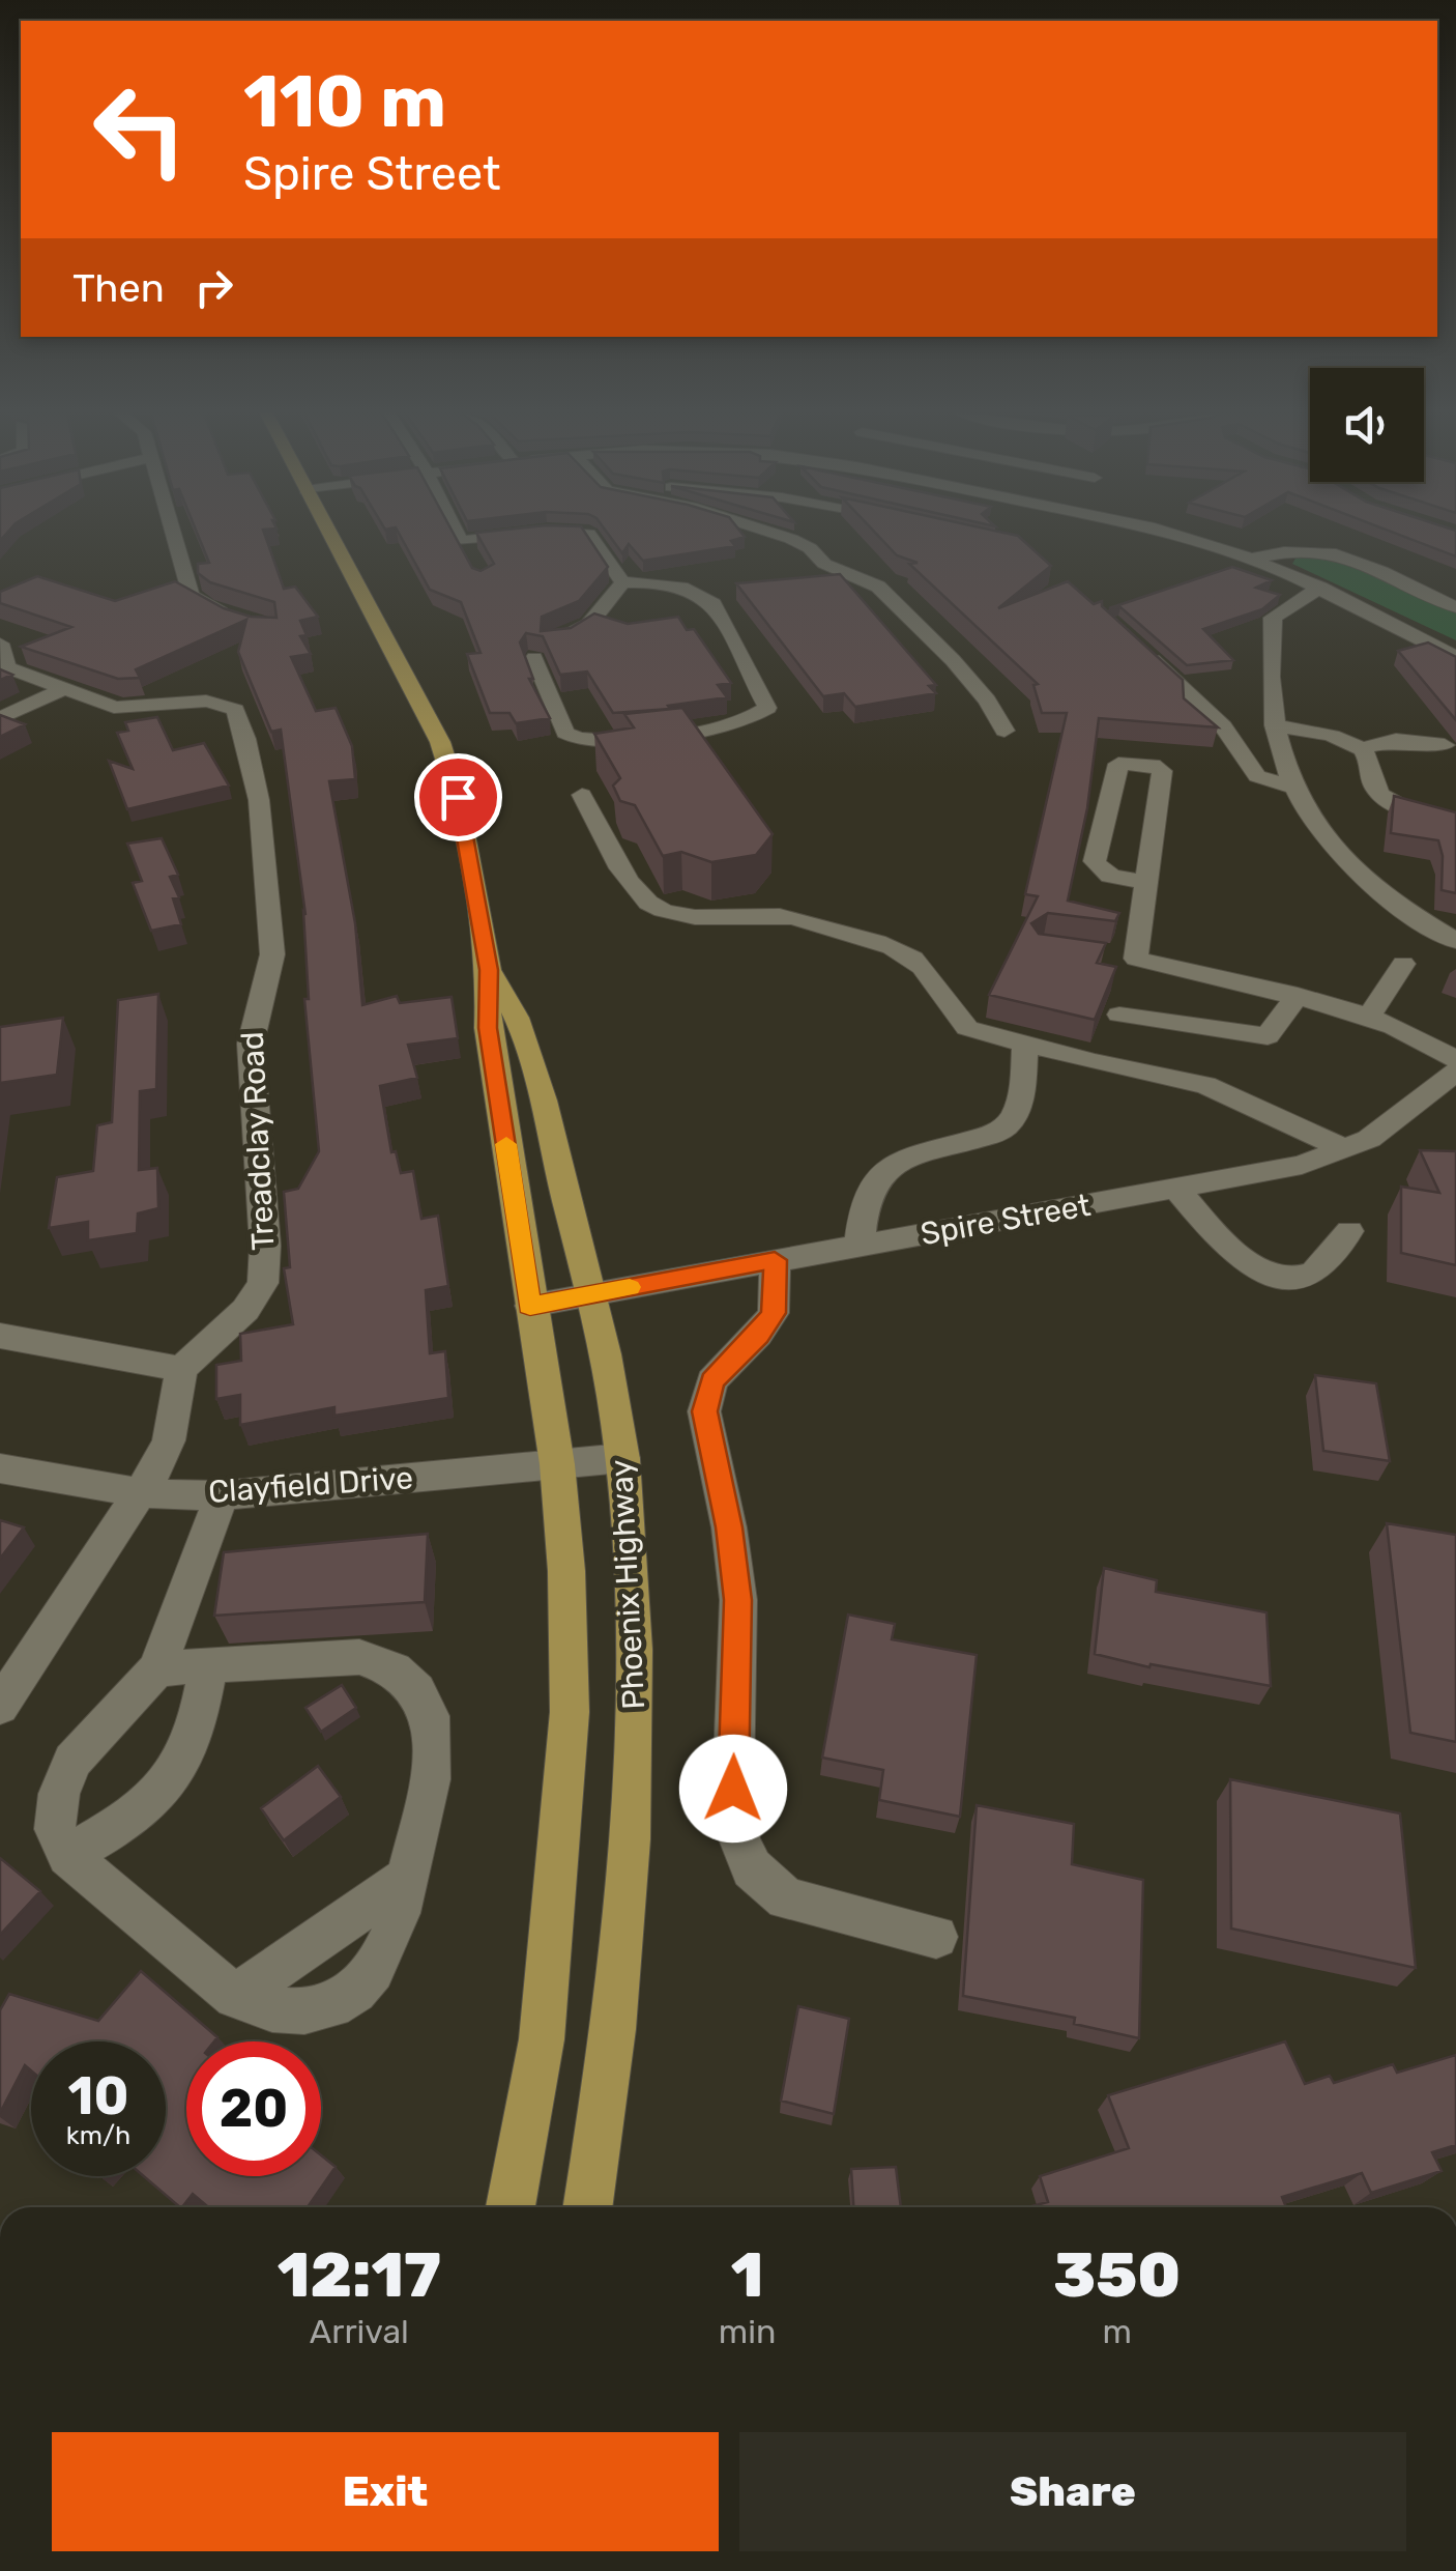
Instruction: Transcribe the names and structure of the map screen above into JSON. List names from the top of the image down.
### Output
{
  "streets": {
    "main road": ["Phoenix Highway"],
    "street": ["Treadclay Road", "Spire Street", "Clayfield Drive"]
  },
  "crossings": [
    ["Spire Street", "Phoenix Highway"],
    ["Clayfield Drive", "Phoenix Highway"]
  ],
  "page": {
    "turn": ["110 m", "Spire Street"],
    "then": "Then",
    "speed": "10 km/h",
    "limit": "20",
    "eta": [
      "12:17",
      "Arrival",
      "1",
      "min",
      "350",
      "m"
    ],
    "buttons": ["Exit", "Share"]
  }
}
